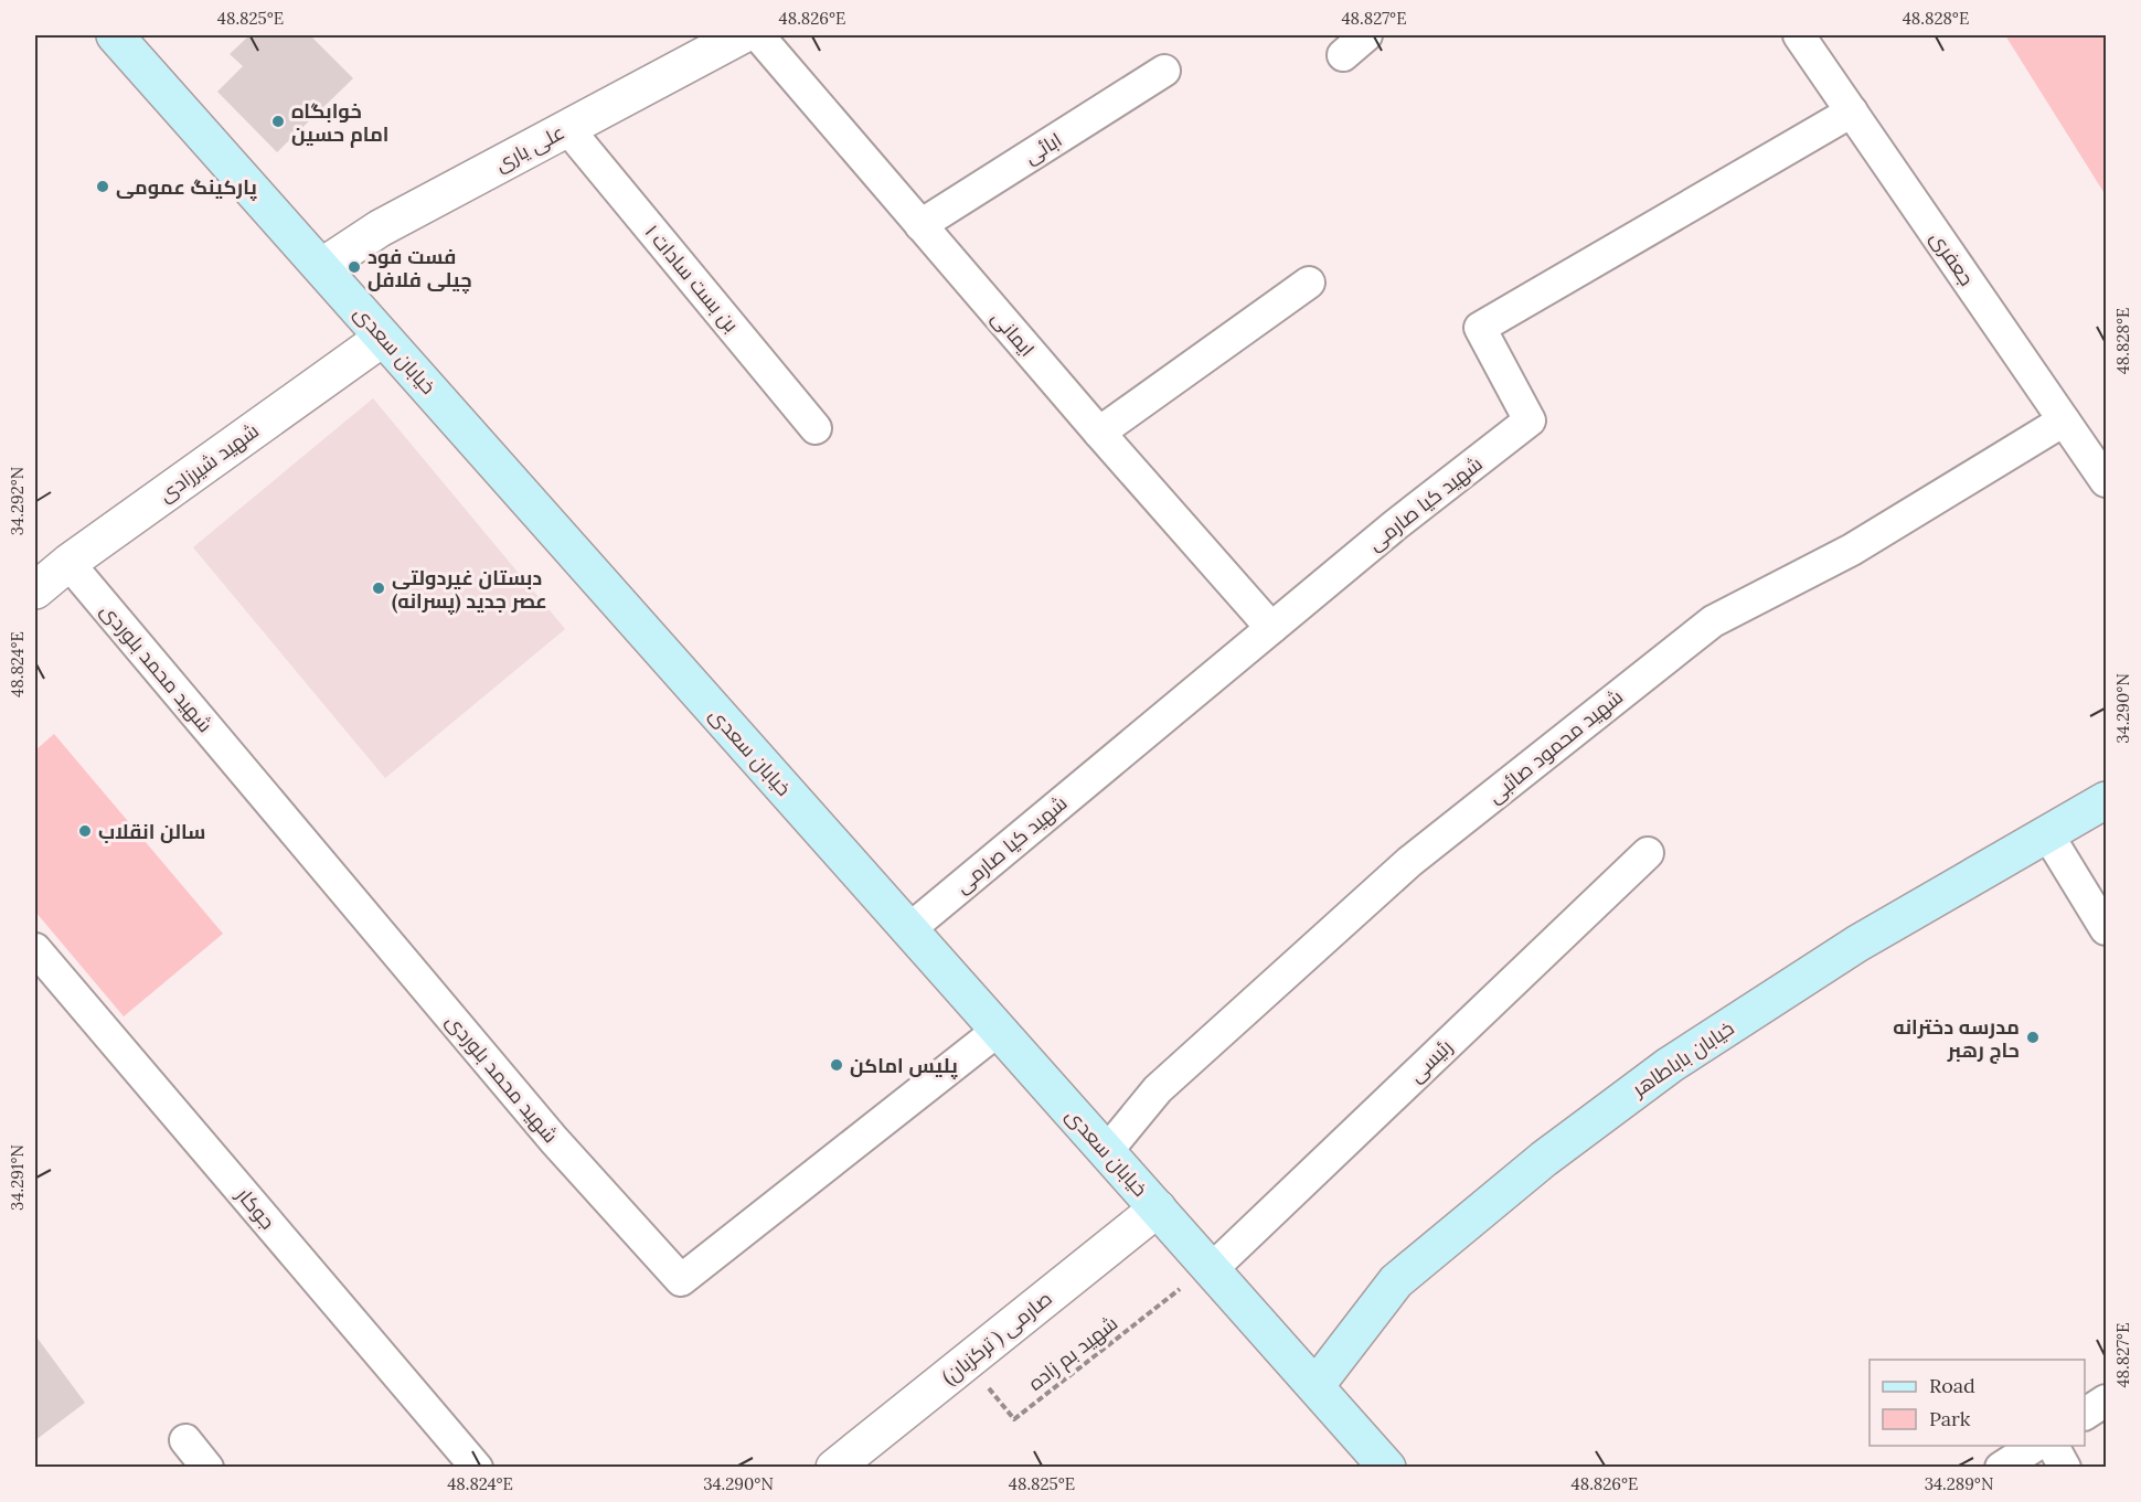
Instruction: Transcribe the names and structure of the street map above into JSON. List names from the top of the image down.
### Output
{
  "streets": {
    "main road": ["خیابان سعدی", "خیابان باباطاهر"],
    "street": [
      "علی یاری",
      "ابائی",
      "جعفری",
      "بن بست سادات ۱",
      "ایمانی",
      "شهید شیرزادی",
      "شهید کیا صارمی",
      "شهید محمد بلوردی",
      "شهید محمود صائبی",
      "رئیسی",
      "جوکار",
      "صارمی ( ترکزبان)"
    ],
    "path": ["شهید بم زاده"]
  },
  "crossings": [
    ["علی یاری", "بن بست سادات ۱"],
    ["علی یاری", "خیابان سعدی"],
    ["ابائی", "ایمانی"],
    ["جعفری", "شهید کیا صارمی"],
    ["جعفری", "شهید محمود صائبی"],
    ["ایمانی", "شهید کیا صارمی"],
    ["خیابان سعدی", "شهید شیرزادی"],
    ["خیابان سعدی", "شهید کیا صارمی"],
    ["خیابان سعدی", "شهید محمد بلوردی"],
    ["خیابان سعدی", "شهید محمود صائبی"],
    ["خیابان سعدی", "خیابان باباطاهر"],
    ["خیابان سعدی", "رئیسی"],
    ["خیابان سعدی", "صارمی ( ترکزبان)"],
    ["خیابان سعدی", "شهید بم زاده"],
    ["شهید شیرزادی", "شهید محمد بلوردی"],
    ["رئیسی", "شهید بم زاده"],
    ["صارمی ( ترکزبان)", "شهید بم زاده"]
  ],
  "places": [
    "خوابگاه امام حسین",
    "پارکینگ عمومی",
    "فست فود چیلی فلافل",
    "دبستان غیردولتی عصر جدید (پسرانه)",
    "سالن انقلاب",
    "مدرسه دخترانه حاج رهبر",
    "پلیس اماکن"
  ],
  "legend": ["Road", "Park"],
  "coordinates": [
    "48.825°E",
    "48.826°E",
    "48.827°E",
    "48.828°E",
    "34.292°N",
    "48.824°E",
    "34.290°N",
    "34.291°N",
    "34.289°N"
  ]
}
